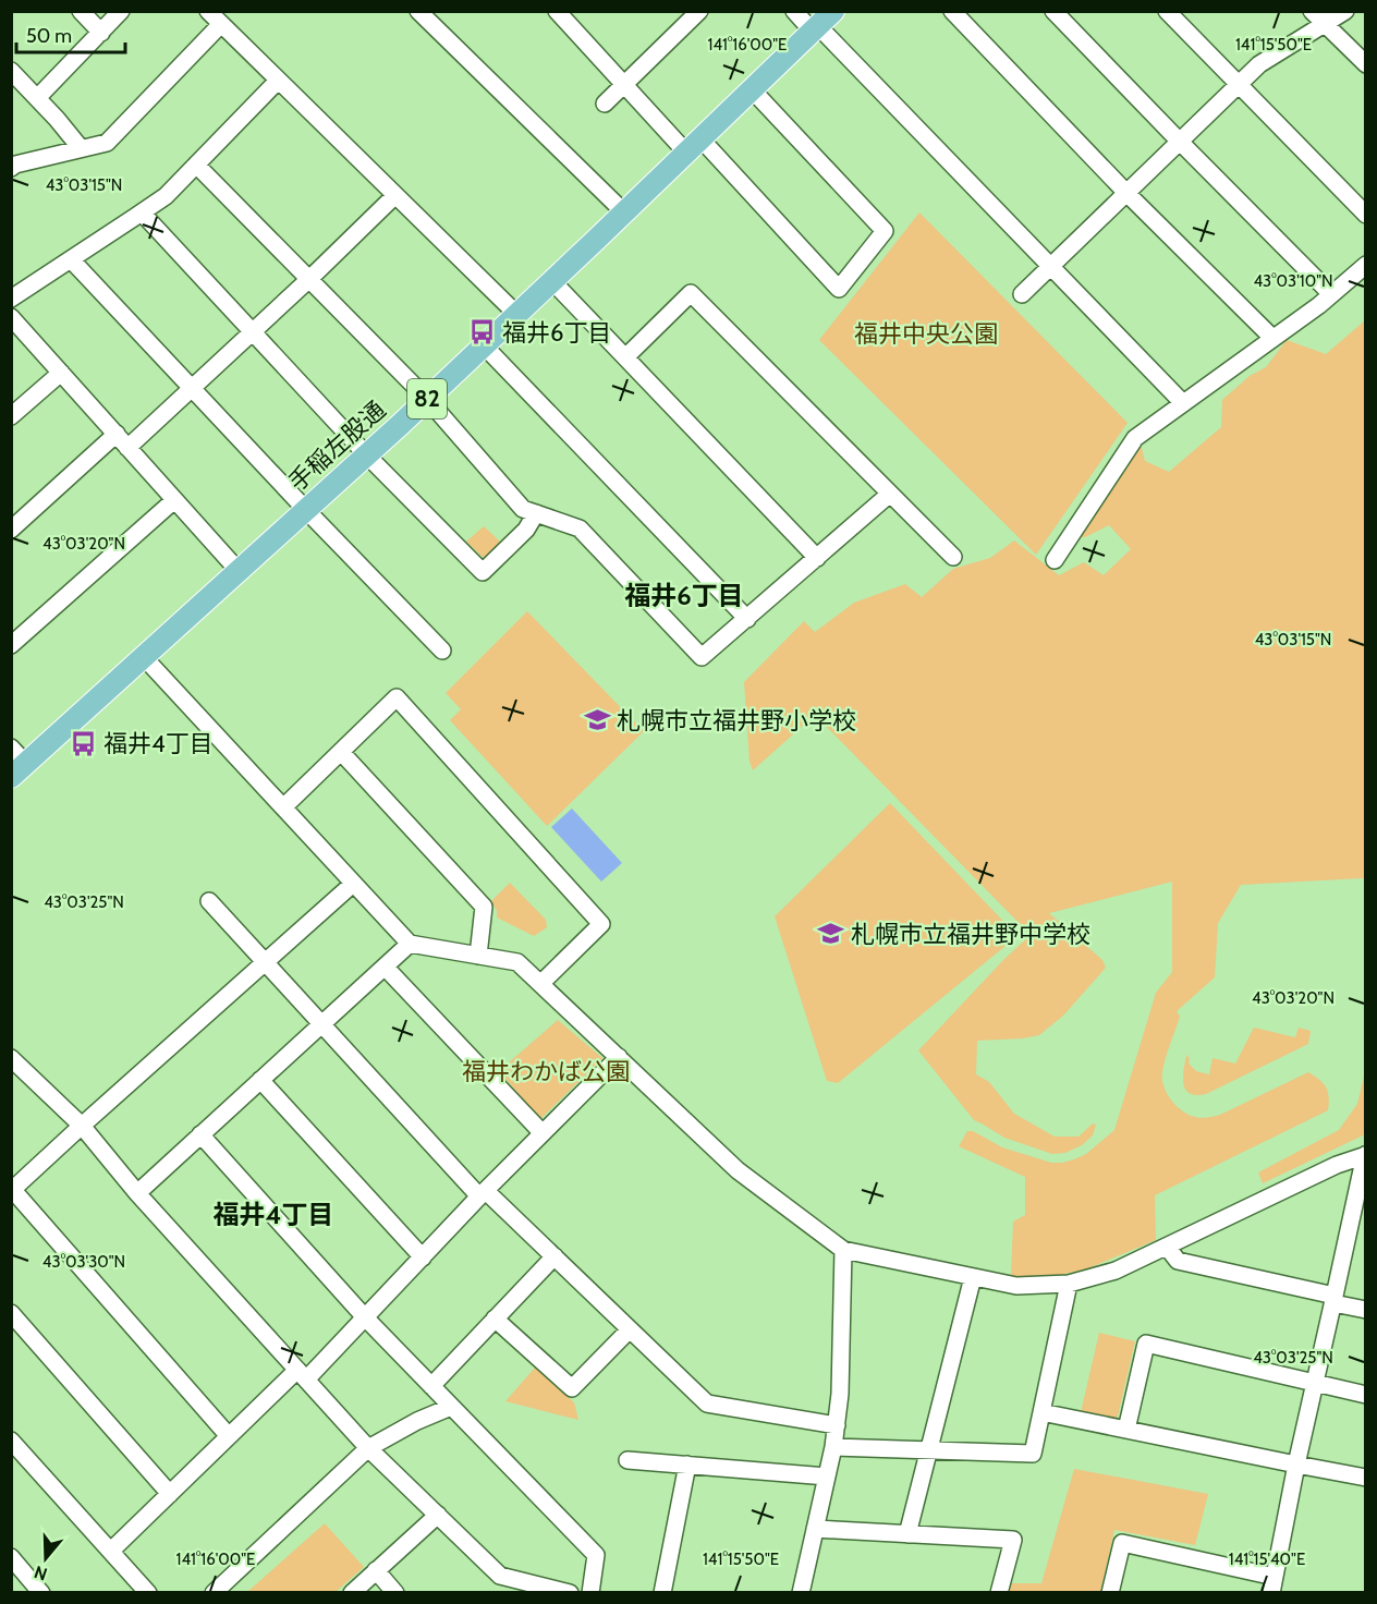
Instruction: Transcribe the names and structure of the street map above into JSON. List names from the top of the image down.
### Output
{
  "streets": {
    "main road": ["82", "手稲左股通"]
  },
  "districts": ["福井6丁目", "福井4丁目"],
  "parks": ["福井中央公園", "福井わかば公園"],
  "places": {
    "bus stop": ["福井6丁目", "福井4丁目"],
    "school or university": ["札幌市立福井野小学校", "札幌市立福井野中学校"]
  },
  "scale_bar": "50 m",
  "north": "bottom",
  "coordinates": [
    "141°16'00\"E",
    "141°15'50\"E",
    "43°03'15\"N",
    "43°03'10\"N",
    "43°03'20\"N",
    "43°03'25\"N",
    "43°03'30\"N",
    "141°15'40\"E"
  ]
}
